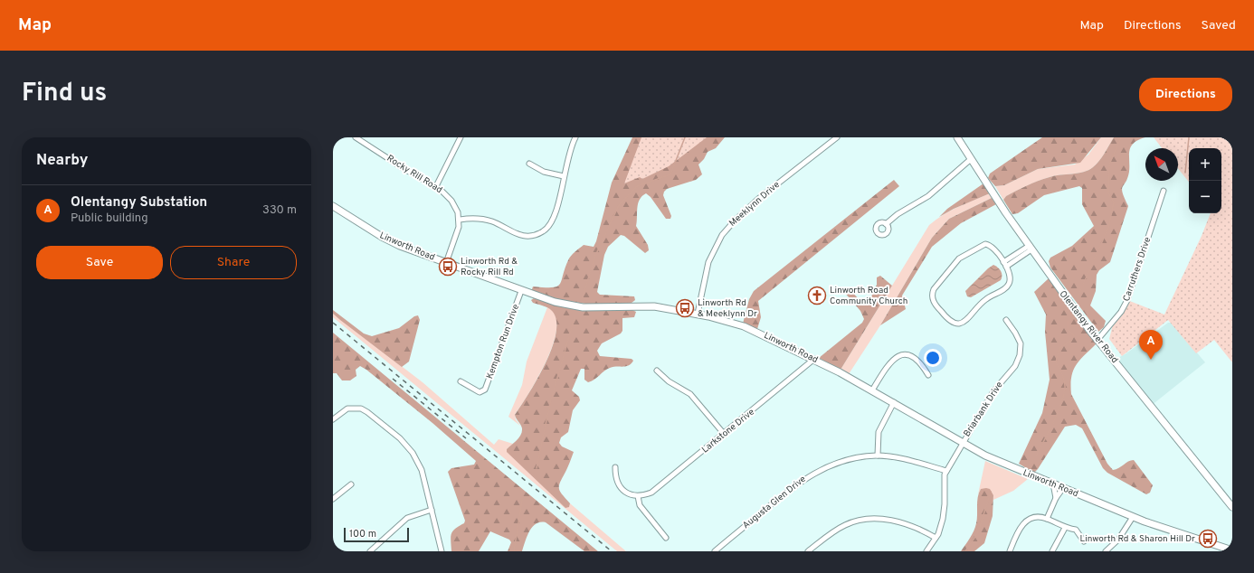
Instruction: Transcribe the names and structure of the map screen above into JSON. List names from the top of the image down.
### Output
{
  "streets": {
    "main road": ["Linworth Road", "Olentangy River Road"],
    "street": [
      "Rocky Rill Road",
      "Meeklynn Drive",
      "Carruthers Drive",
      "Kempton Run Drive",
      "Briarbank Drive",
      "Larkstone Drive",
      "Augusta Glen Drive"
    ]
  },
  "crossings": [
    ["Meeklynn Drive", "Linworth Road"],
    ["Linworth Road", "Kempton Run Drive"],
    ["Linworth Road", "Briarbank Drive"],
    ["Linworth Road", "Larkstone Drive"],
    ["Carruthers Drive", "Olentangy River Road"],
    ["Briarbank Drive", "Augusta Glen Drive"]
  ],
  "places": {
    "bus stop": ["Linworth Rd & Rocky Rill Rd", "Linworth Rd & Meeklynn Dr", "Linworth Rd & Sharon Hill Dr"],
    "church": ["Linworth Road Community Church"]
  },
  "scale_bar": "100 m",
  "north": "top left",
  "page": {
    "header": "Map",
    "nav": ["Map", "Directions", "Saved"],
    "title": "Find us",
    "buttons": [
      "Directions",
      ["Save", "Share"]
    ],
    "heading": "Nearby",
    "map_buttons": ["+", "−"],
    "list": [
      {
        "mark": "A",
        "name": "Olentangy Substation",
        "note": "Public building",
        "value": "330 m"
      }
    ],
    "pins": "A",
    "scale": "100 m"
  }
}
